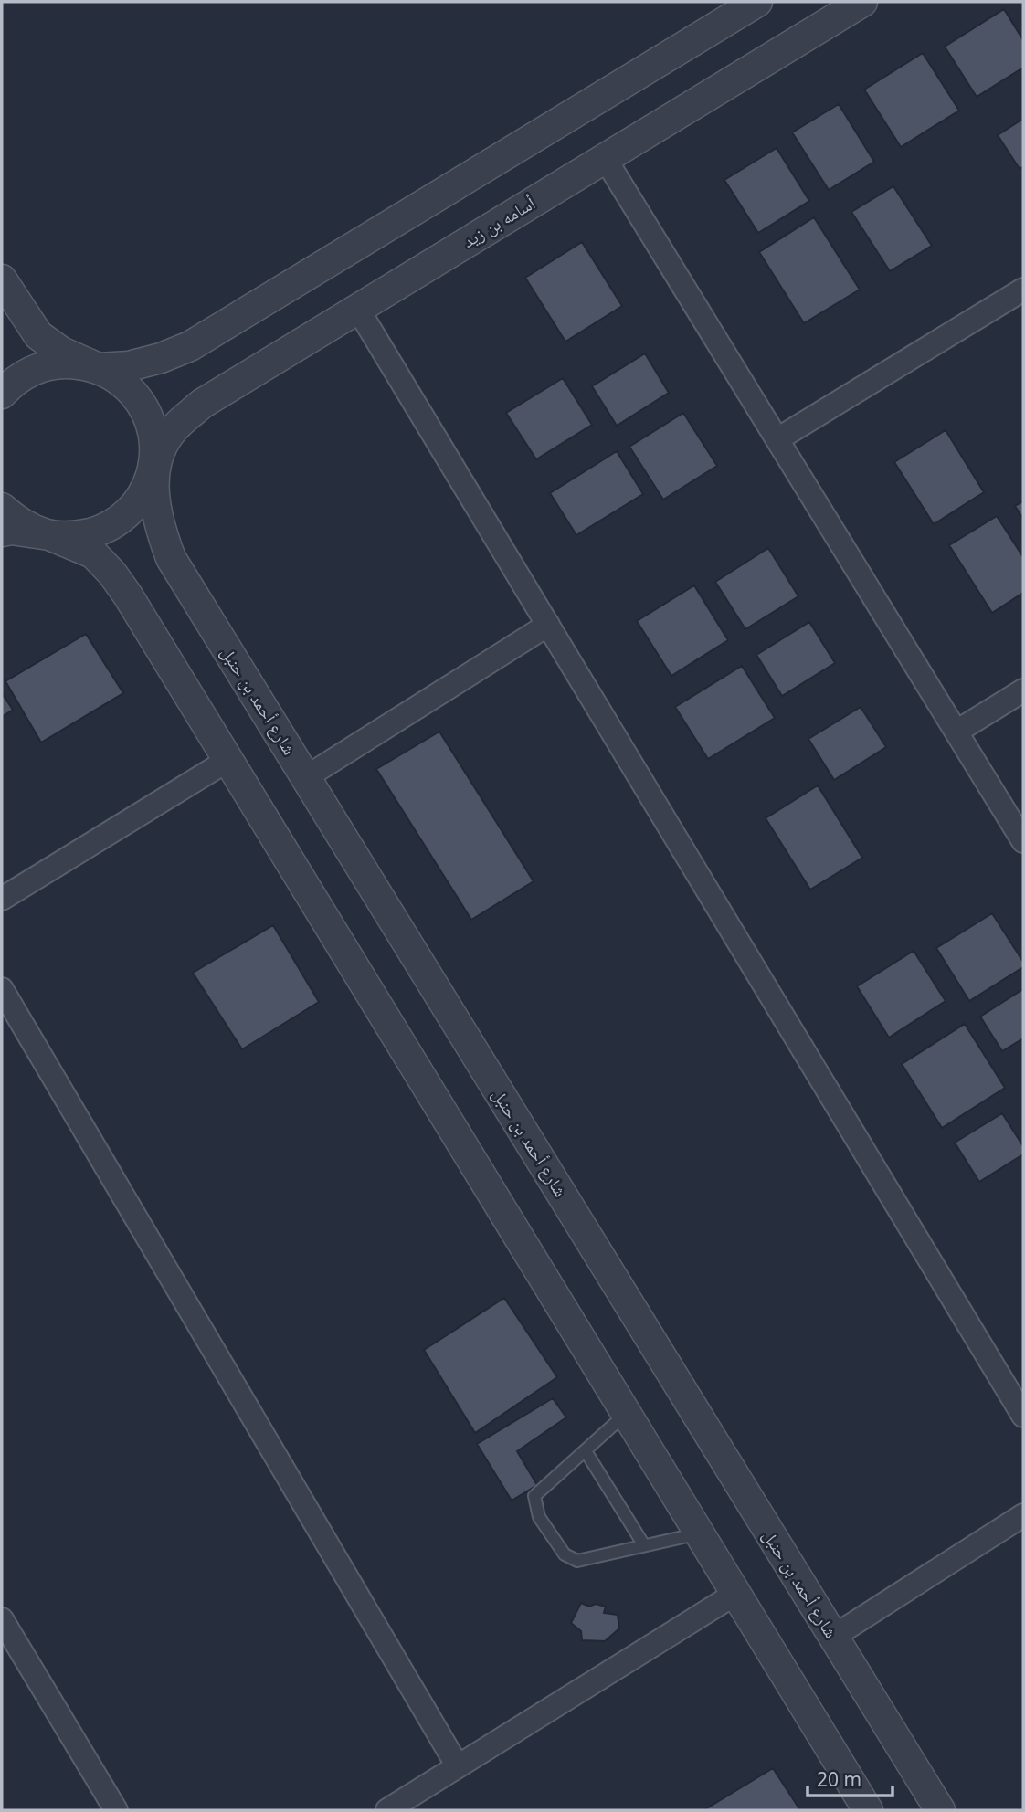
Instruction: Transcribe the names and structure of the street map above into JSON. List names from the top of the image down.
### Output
{
  "streets": {
    "street": ["أسامه بن زيد", "شارع أحمد بن حنبل"]
  },
  "crossings": [
    ["أسامه بن زيد", "شارع أحمد بن حنبل"]
  ],
  "scale_bar": "20 m"
}
